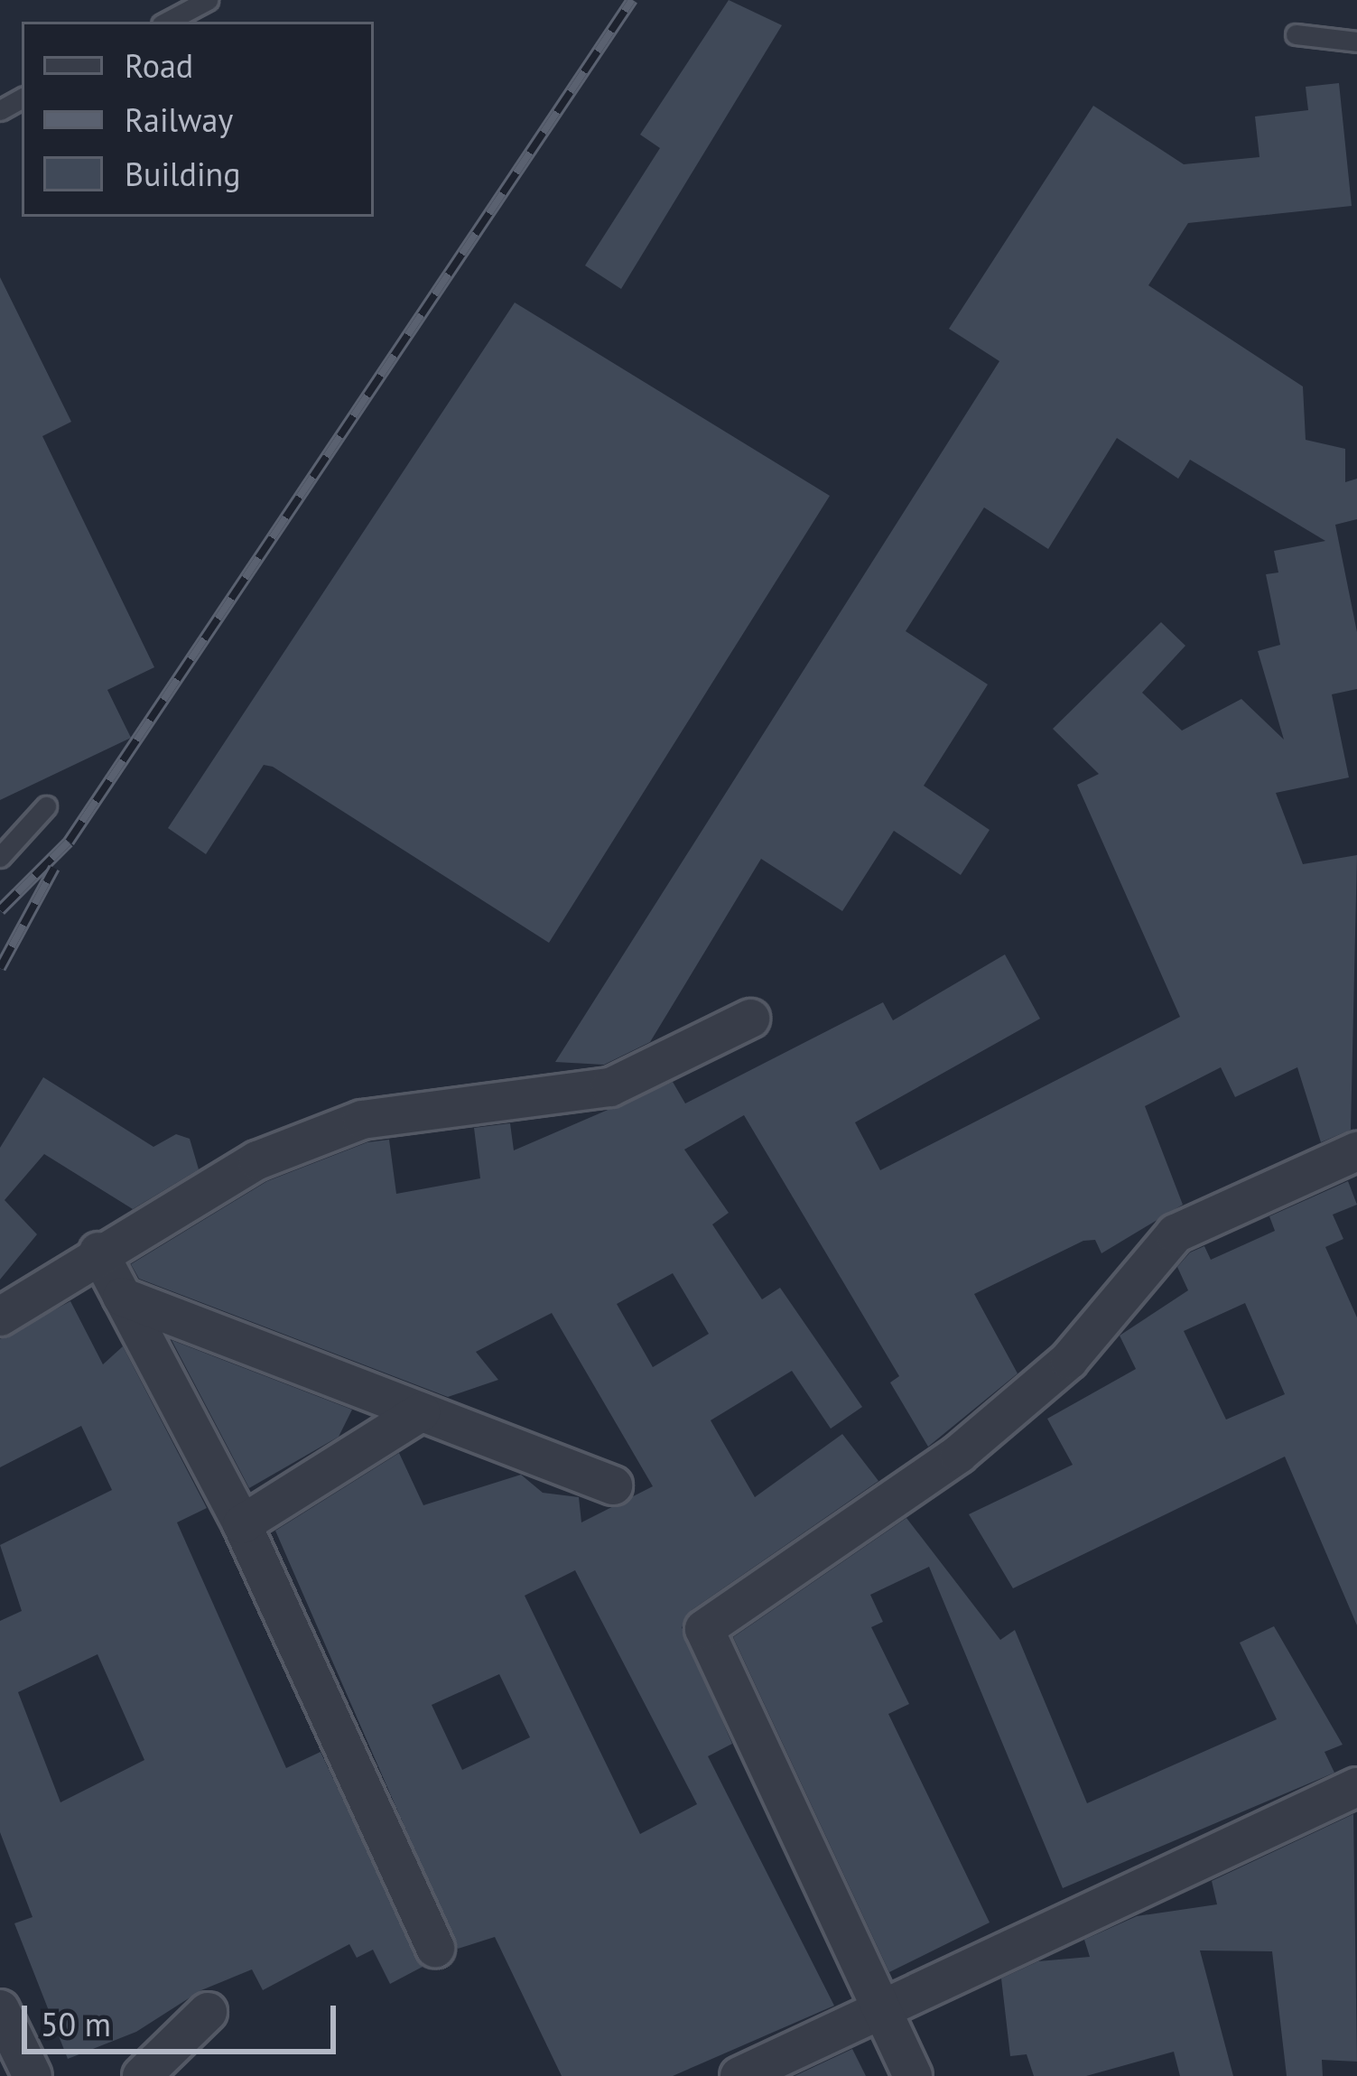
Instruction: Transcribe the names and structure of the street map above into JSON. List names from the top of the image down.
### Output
{
  "legend": ["Road", "Railway", "Building"],
  "scale_bar": "50 m"
}
